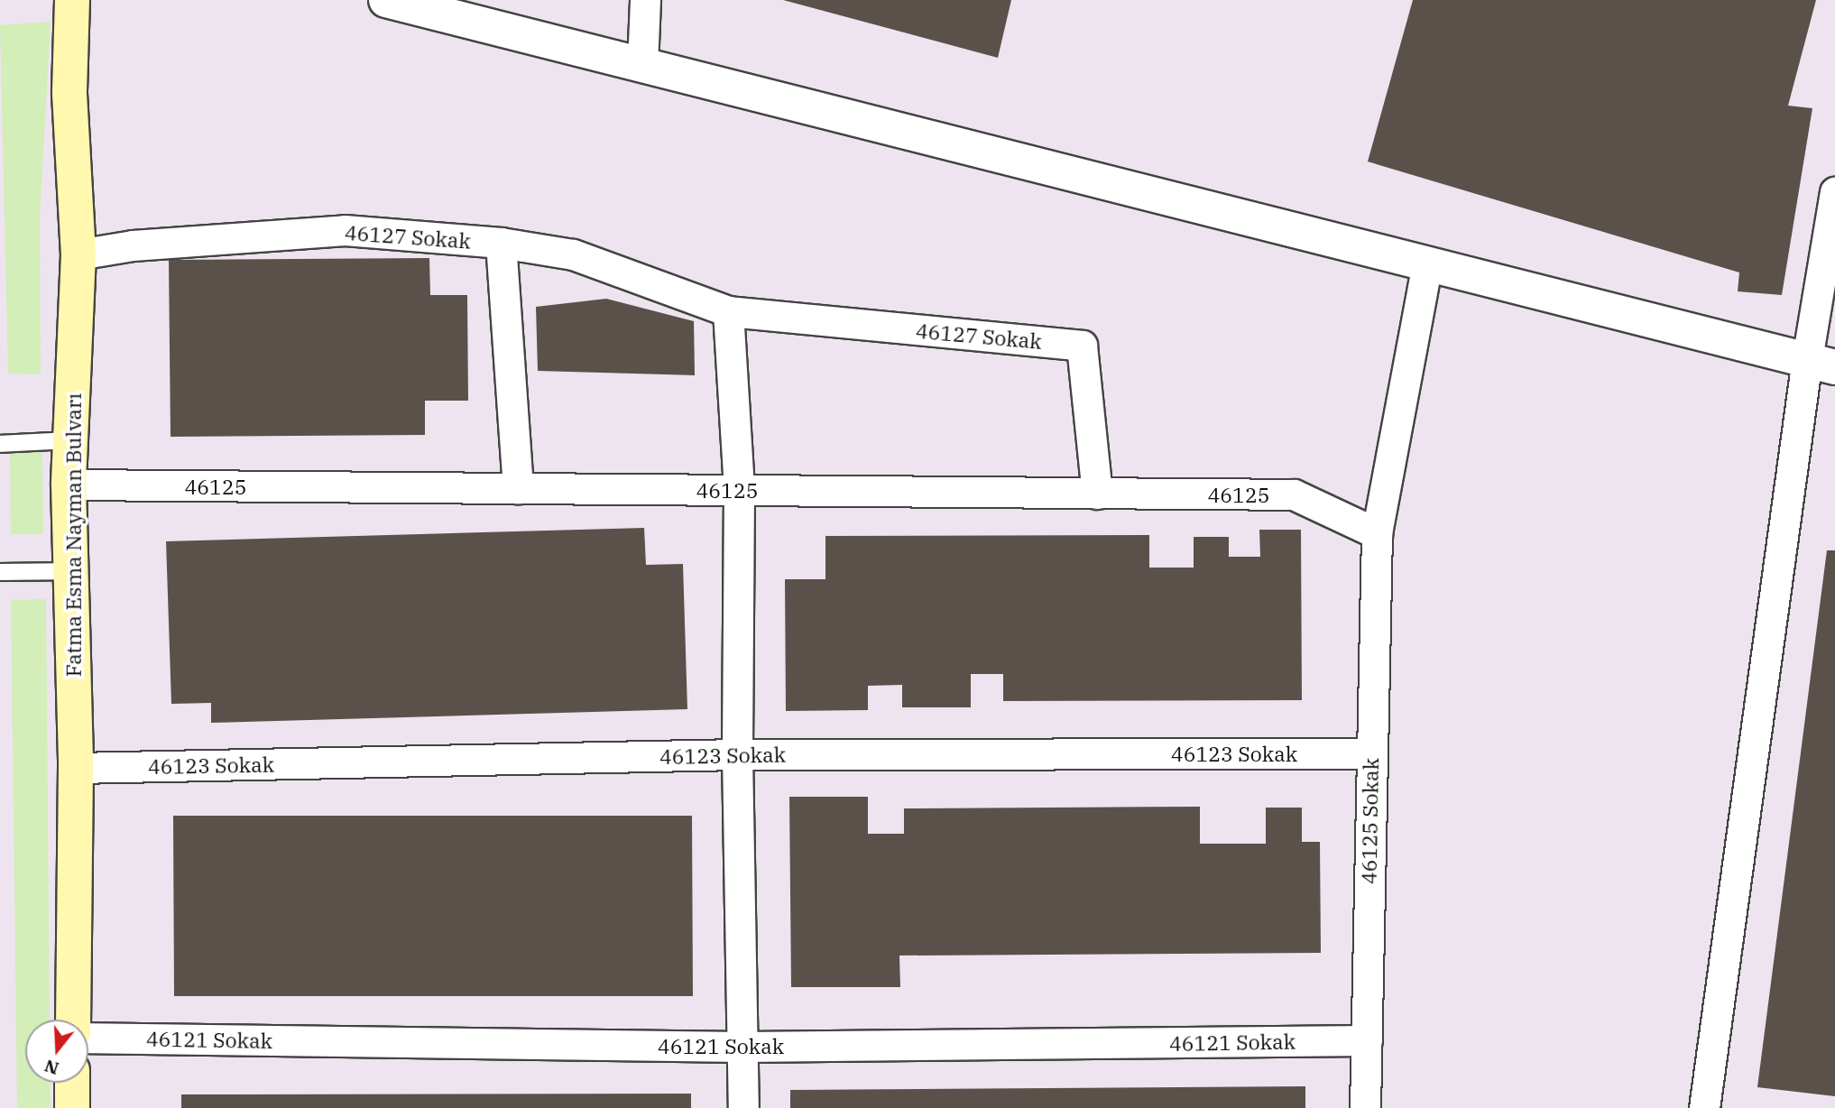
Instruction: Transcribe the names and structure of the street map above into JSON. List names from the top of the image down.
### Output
{
  "streets": {
    "main road": ["Fatma Esma Nayman Bulvarı"],
    "street": [
      "46127 Sokak",
      "46125",
      "46123 Sokak",
      "46125 Sokak",
      "46121 Sokak"
    ]
  },
  "crossings": [
    ["46127 Sokak", "46125"],
    ["46127 Sokak", "Fatma Esma Nayman Bulvarı"],
    ["46125", "Fatma Esma Nayman Bulvarı"],
    ["46125", "46125 Sokak"],
    ["Fatma Esma Nayman Bulvarı", "46123 Sokak"],
    ["46123 Sokak", "46125 Sokak"],
    ["46125 Sokak", "46121 Sokak"]
  ],
  "north": "bottom"
}
